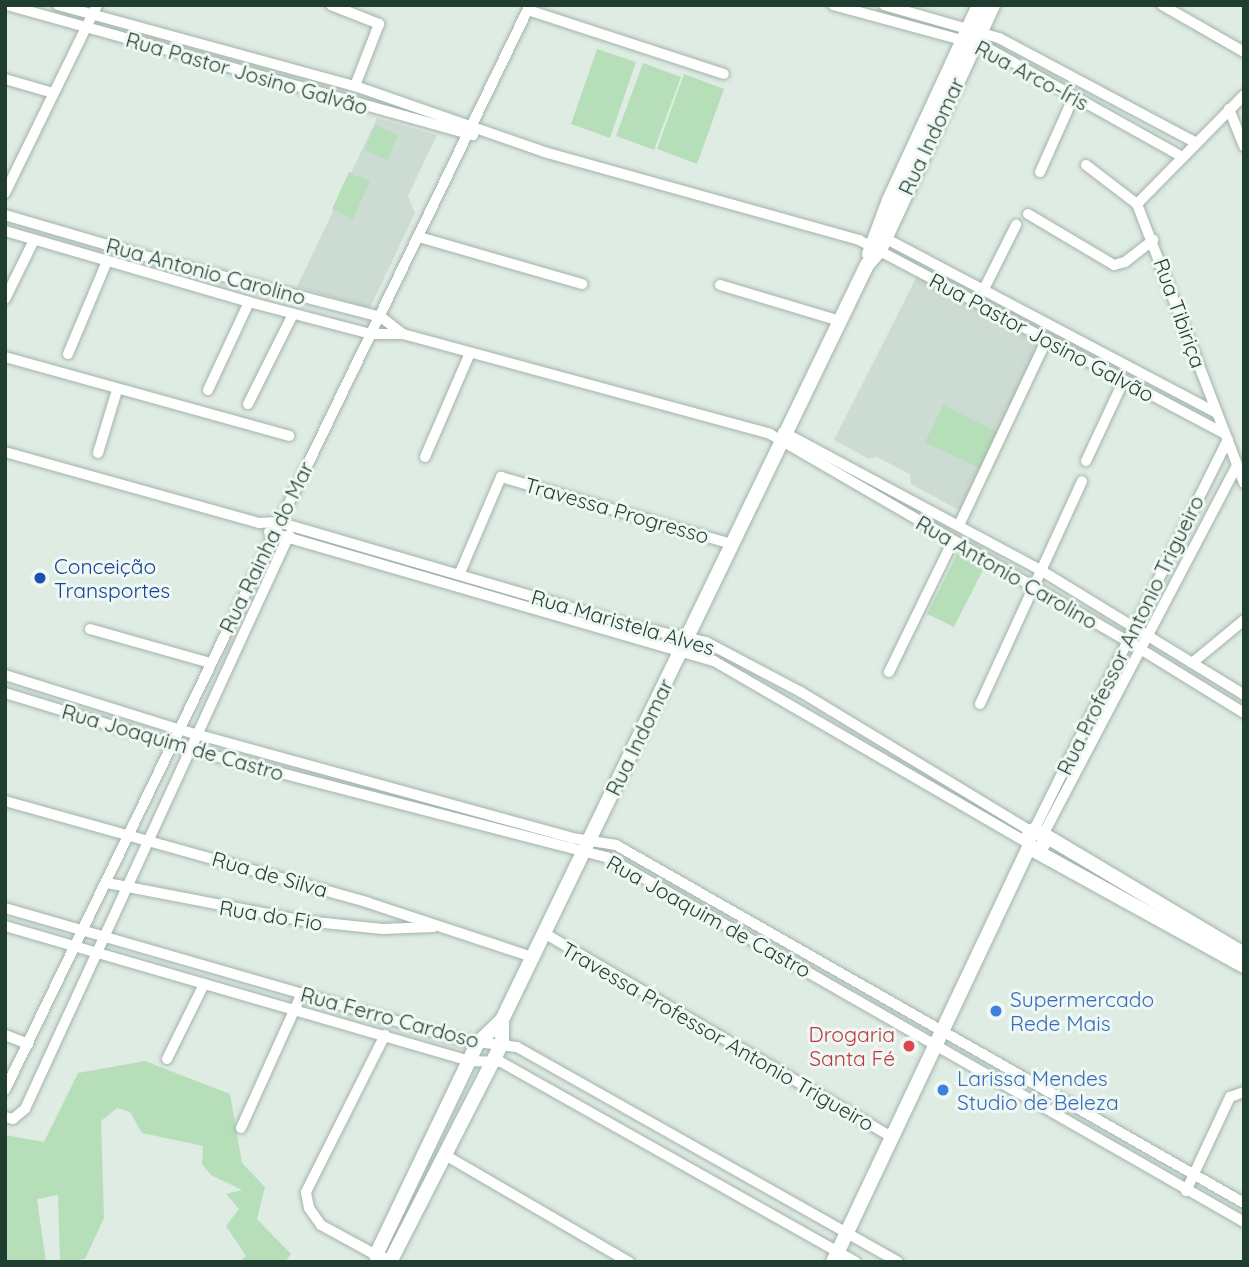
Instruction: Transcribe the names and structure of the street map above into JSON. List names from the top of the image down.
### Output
{
  "streets": {
    "street": [
      "Rua Pastor Josino Galvão",
      "Rua Arco-Íris",
      "Rua Indomar",
      "Rua Antonio Carolino",
      "Rua Tibiriça",
      "Travessa Progresso",
      "Rua Rainha do Mar",
      "Rua Maristela Alves",
      "Rua Professor Antonio Trigueiro",
      "Rua Joaquim de Castro",
      "Rua de Silva",
      "Rua do Fio",
      "Rua Ferro Cardoso",
      "Travessa Professor Antonio Trigueiro"
    ]
  },
  "crossings": [
    ["Rua Pastor Josino Galvão", "Rua Indomar"],
    ["Rua Pastor Josino Galvão", "Rua Tibiriça"],
    ["Rua Pastor Josino Galvão", "Rua Rainha do Mar"],
    ["Rua Pastor Josino Galvão", "Rua Professor Antonio Trigueiro"],
    ["Rua Arco-Íris", "Rua Indomar"],
    ["Rua Indomar", "Rua Antonio Carolino"],
    ["Rua Indomar", "Travessa Progresso"],
    ["Rua Indomar", "Rua Maristela Alves"],
    ["Rua Indomar", "Rua Joaquim de Castro"],
    ["Rua Indomar", "Rua de Silva"],
    ["Rua Indomar", "Rua Ferro Cardoso"],
    ["Rua Indomar", "Travessa Professor Antonio Trigueiro"],
    ["Rua Antonio Carolino", "Rua Rainha do Mar"],
    ["Rua Antonio Carolino", "Rua Professor Antonio Trigueiro"],
    ["Rua Tibiriça", "Rua Professor Antonio Trigueiro"],
    ["Travessa Progresso", "Rua Maristela Alves"],
    ["Rua Rainha do Mar", "Rua Maristela Alves"],
    ["Rua Rainha do Mar", "Rua Joaquim de Castro"],
    ["Rua Rainha do Mar", "Rua de Silva"],
    ["Rua Rainha do Mar", "Rua do Fio"],
    ["Rua Rainha do Mar", "Rua Ferro Cardoso"],
    ["Rua Maristela Alves", "Rua Professor Antonio Trigueiro"],
    ["Rua Professor Antonio Trigueiro", "Rua Joaquim de Castro"],
    ["Rua Professor Antonio Trigueiro", "Rua Ferro Cardoso"],
    ["Rua Professor Antonio Trigueiro", "Travessa Professor Antonio Trigueiro"],
    ["Rua de Silva", "Rua do Fio"]
  ],
  "places": [
    "Conceição Transportes",
    "Supermercado Rede Mais",
    "Drogaria Santa Fé",
    "Larissa Mendes Studio de Beleza"
  ]
}
